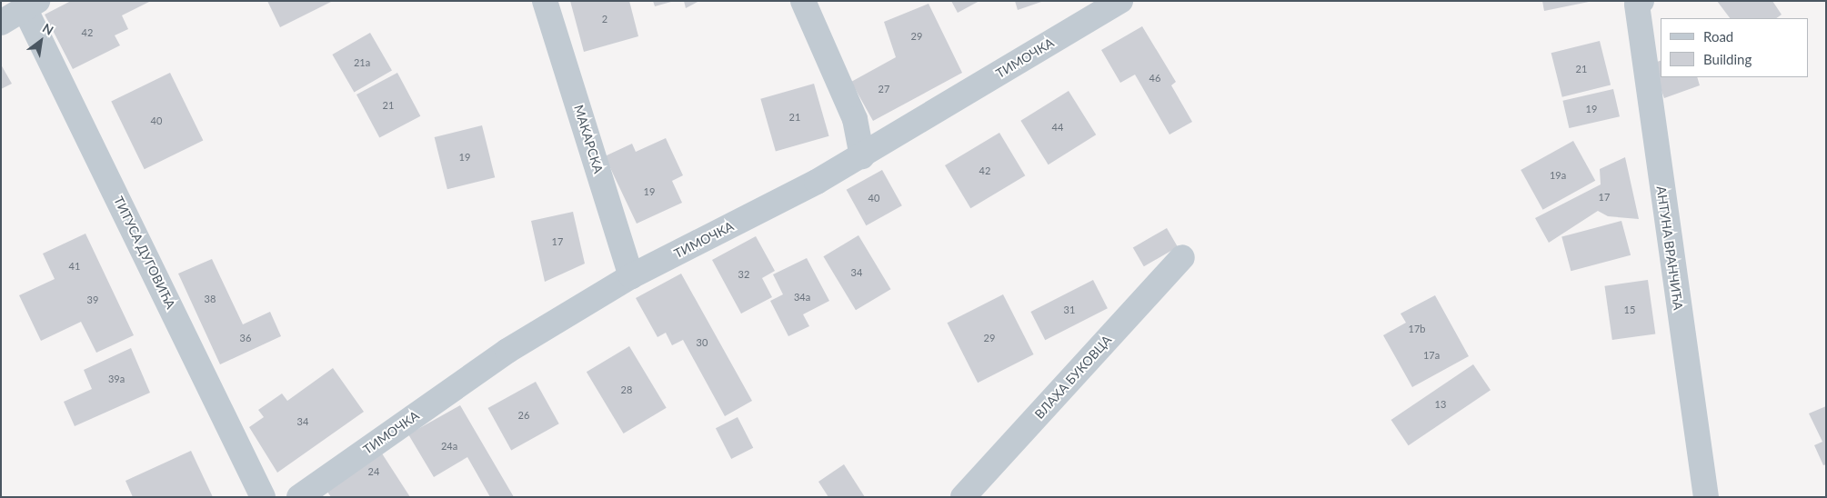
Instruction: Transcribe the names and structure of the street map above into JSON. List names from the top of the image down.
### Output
{
  "streets": {
    "street": [
      "ТИМОЧКА",
      "МАКАРСКА",
      "АНТУНА ВРАНЧИЋА",
      "ТИТУСА ДУГОВИЋА",
      "ВЛАХА БУКОВЦА"
    ]
  },
  "crossings": [
    ["ТИМОЧКА", "МАКАРСКА"]
  ],
  "house_numbers": [
    "2",
    "42",
    "29",
    "21a",
    "21",
    "46",
    "27",
    "21",
    "19",
    "21",
    "40",
    "44",
    "19",
    "42",
    "19a",
    "19",
    "17",
    "40",
    "17",
    "41",
    "34",
    "32",
    "34a",
    "38",
    "39",
    "31",
    "15",
    "17b",
    "36",
    "29",
    "30",
    "17a",
    "39a",
    "28",
    "13",
    "26",
    "34",
    "24a",
    "24"
  ],
  "legend": ["Road", "Building"],
  "north": "top right"
}
